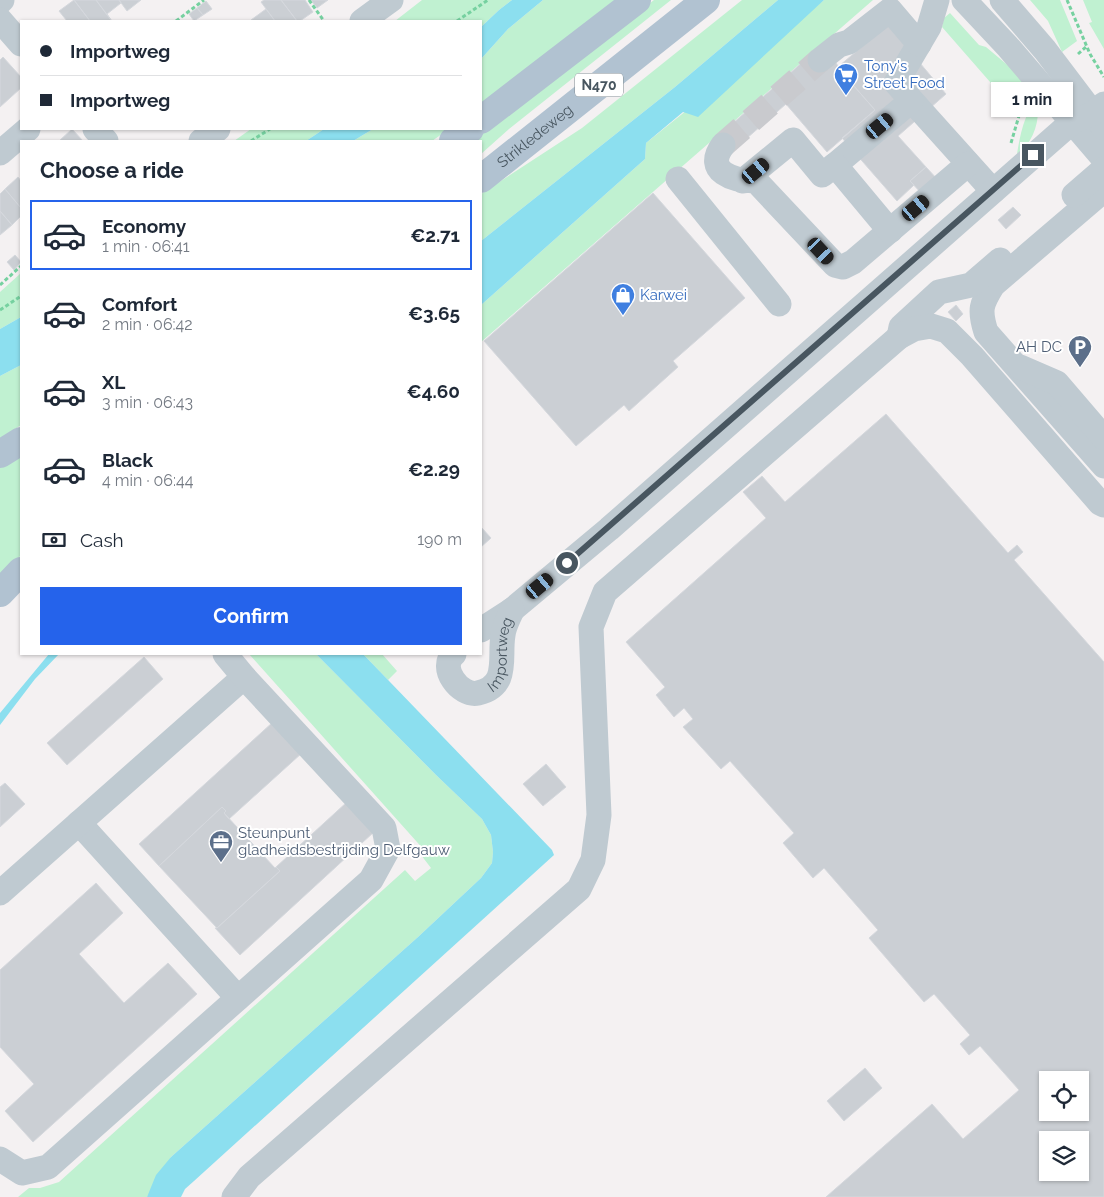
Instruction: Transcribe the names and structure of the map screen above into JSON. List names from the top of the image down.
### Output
{
  "streets": {
    "main road": ["N470", "Strikledeweg"],
    "street": ["Importweg"]
  },
  "places": {
    "supermarket": ["Tony's Street Food"],
    "shop": ["Karwei"],
    "parking": ["AH DC"],
    "office": ["Steunpunt gladheidsbestrijding Delfgauw"]
  },
  "page": {
    "banner": ["Importweg", "Importweg"],
    "bubble": "1 min",
    "heading": "Choose a ride",
    "list": [
      {
        "name": "Economy",
        "note": "1 min · 06:41",
        "value": "€2.71"
      },
      {
        "name": "Comfort",
        "note": "2 min · 06:42",
        "value": "€3.65"
      },
      {
        "name": "XL",
        "note": "3 min · 06:43",
        "value": "€4.60"
      },
      {
        "name": "Black",
        "note": "4 min · 06:44",
        "value": "€2.29"
      }
    ],
    "pay": ["Cash", "190 m"],
    "buttons": "Confirm"
  }
}
